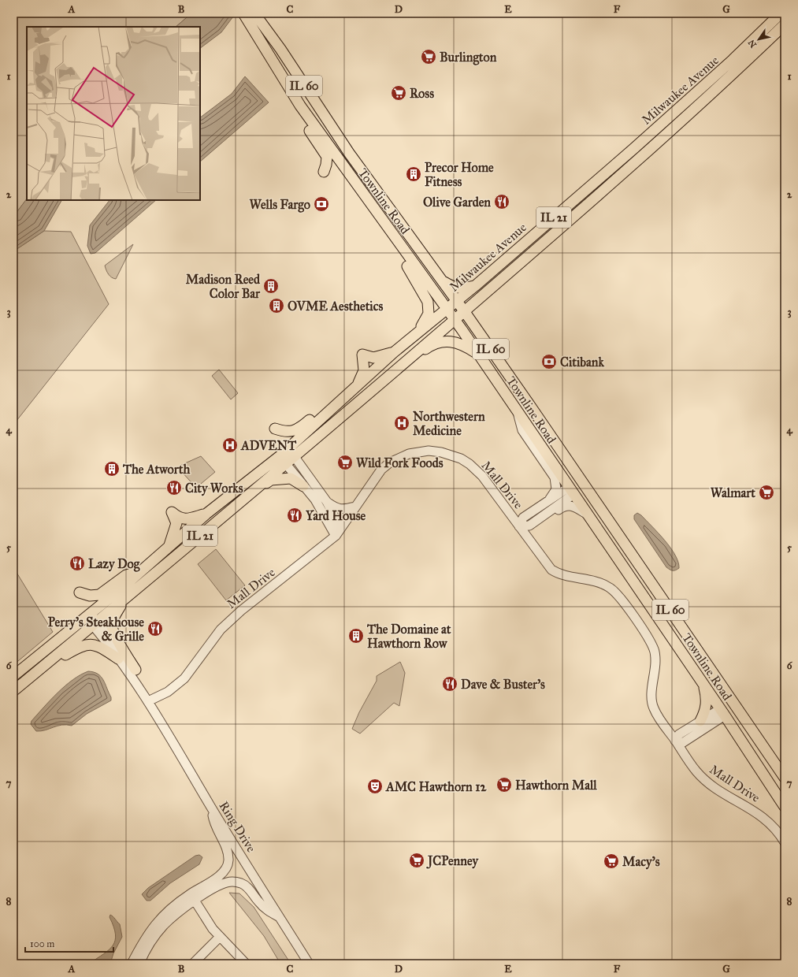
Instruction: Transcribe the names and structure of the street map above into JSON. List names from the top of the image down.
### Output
{
  "streets": {
    "main road": [
      "IL 60",
      "Milwaukee Avenue",
      "Townline Road",
      "IL 21"
    ],
    "street": ["Mall Drive", "Ring Drive"]
  },
  "crossings": [
    ["Milwaukee Avenue", "Townline Road"],
    ["Milwaukee Avenue", "IL 21"],
    ["IL 21", "Ring Drive"],
    ["Mall Drive", "Ring Drive"]
  ],
  "places": {
    "supermarket": [
      "Burlington",
      "Ross",
      "Wild Fork Foods",
      "Walmart",
      "Hawthorn Mall",
      "JCPenney",
      "Macy's"
    ],
    "building": [
      "Precor Home Fitness",
      "Madison Reed Color Bar",
      "OVME Aesthetics",
      "The Atworth",
      "The Domaine at Hawthorn Row"
    ],
    "restaurant": [
      "Olive Garden",
      "City Works",
      "Yard House",
      "Lazy Dog",
      "Perry's Steakhouse & Grille",
      "Dave & Buster's"
    ],
    "bank": ["Wells Fargo", "Citibank"],
    "hospital": ["Northwestern Medicine", "ADVENT"],
    "theatre": ["AMC Hawthorn 12"]
  },
  "scale_bar": "100 m",
  "north": "bottom left",
  "grid": {
    "columns": [
      "A",
      "B",
      "C",
      "D",
      "E",
      "F",
      "G"
    ],
    "rows": [
      "1",
      "2",
      "3",
      "4",
      "5",
      "6",
      "7",
      "8"
    ]
  }
}
